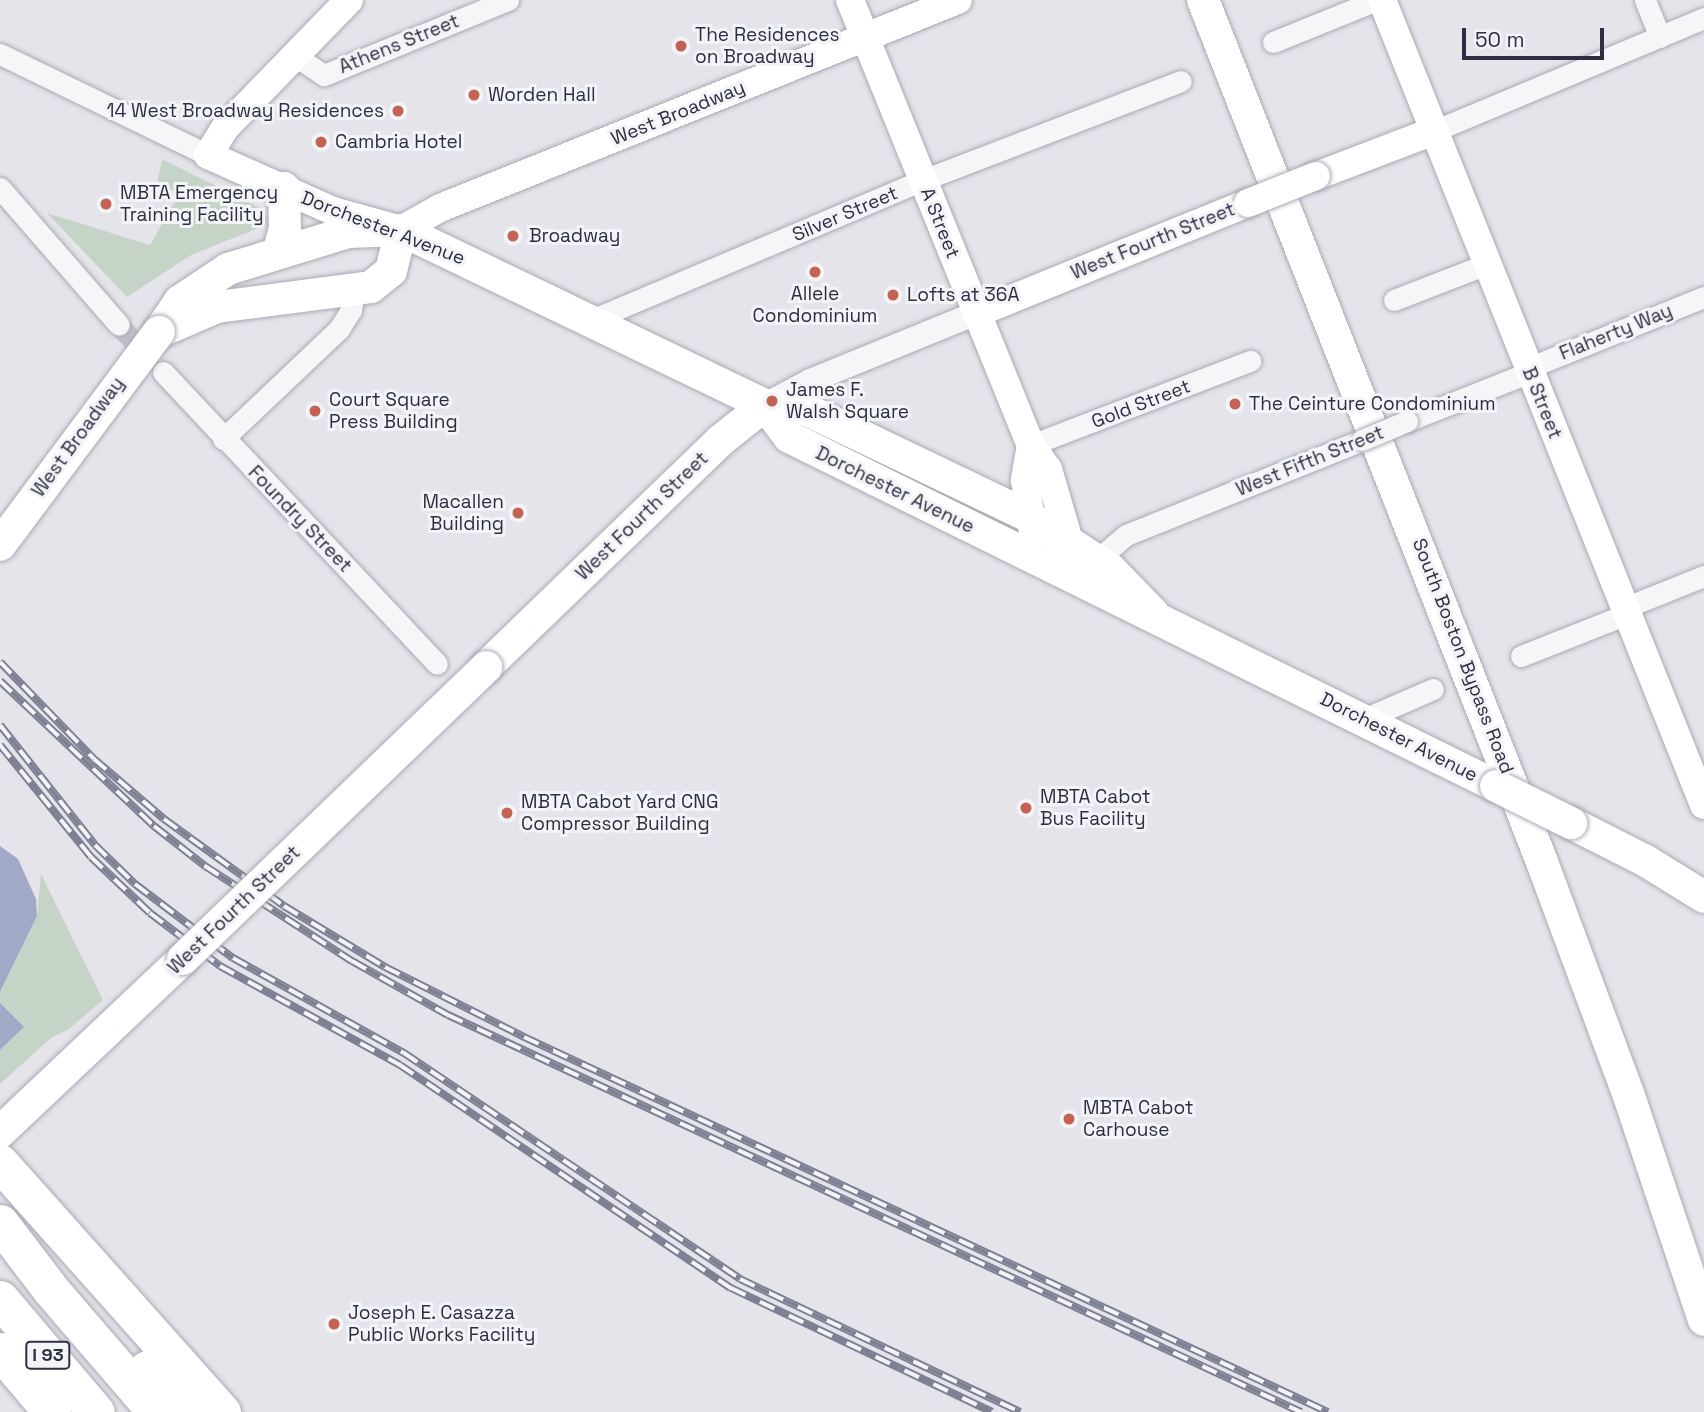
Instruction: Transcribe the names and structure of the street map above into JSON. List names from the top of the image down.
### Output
{
  "streets": {
    "highway": ["I 93"],
    "main road": [
      "West Broadway",
      "A Street",
      "Dorchester Avenue",
      "West Fourth Street",
      "B Street",
      "South Boston Bypass Road"
    ],
    "street": [
      "Athens Street",
      "Silver Street",
      "Flaherty Way",
      "Gold Street",
      "West Fifth Street",
      "Foundry Street"
    ]
  },
  "crossings": [
    ["West Broadway", "A Street"],
    ["West Broadway", "Dorchester Avenue"],
    ["Silver Street", "A Street"],
    ["Silver Street", "Dorchester Avenue"],
    ["A Street", "Dorchester Avenue"],
    ["A Street", "West Fourth Street"],
    ["A Street", "Gold Street"],
    ["Dorchester Avenue", "West Fourth Street"],
    ["Dorchester Avenue", "West Fifth Street"],
    ["West Fourth Street", "B Street"],
    ["Flaherty Way", "B Street"],
    ["Flaherty Way", "West Fifth Street"],
    ["B Street", "West Fifth Street"]
  ],
  "places": [
    "The Residences on Broadway",
    "Worden Hall",
    "14 West Broadway Residences",
    "Cambria Hotel",
    "MBTA Emergency Training Facility",
    "Broadway",
    "Allele Condominium",
    "Lofts at 36A",
    "James F. Walsh Square",
    "The Ceinture Condominium",
    "Court Square Press Building",
    "Macallen Building",
    "MBTA Cabot Bus Facility",
    "MBTA Cabot Yard CNG Compressor Building",
    "MBTA Cabot Carhouse",
    "Joseph E. Casazza Public Works Facility"
  ],
  "scale_bar": "50 m"
}
